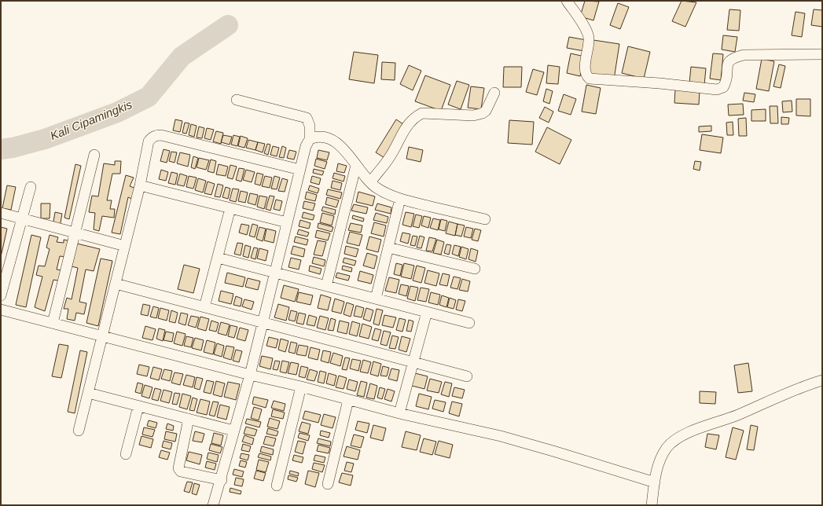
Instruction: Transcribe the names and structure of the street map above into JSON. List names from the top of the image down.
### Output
{
  "water": ["Kali Cipamingkis"]
}
